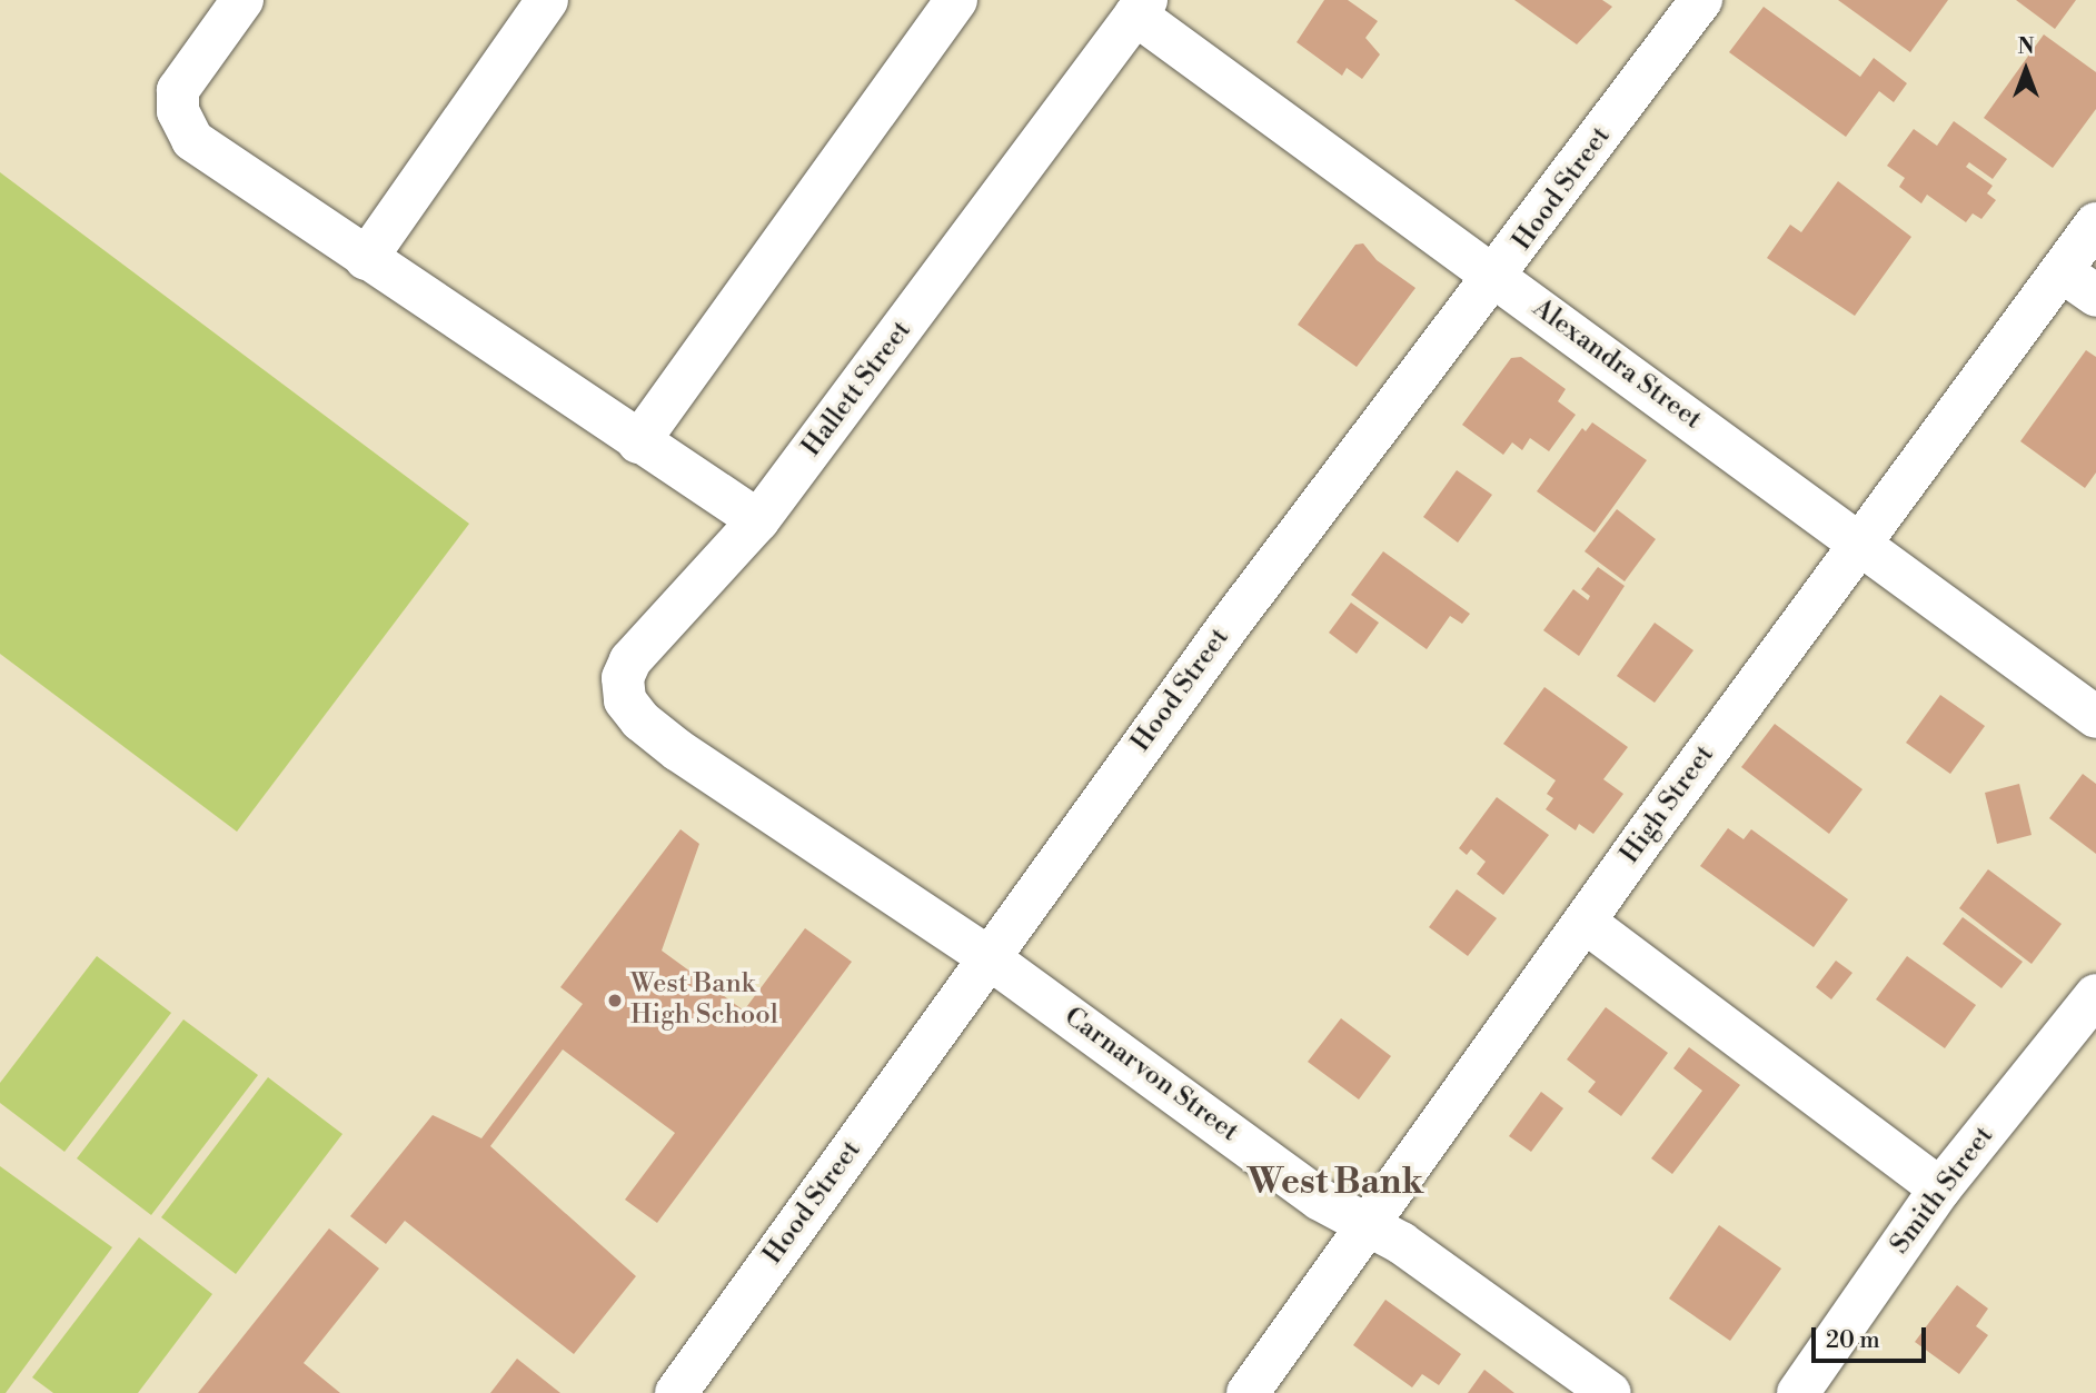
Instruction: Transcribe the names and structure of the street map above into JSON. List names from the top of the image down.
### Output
{
  "streets": {
    "street": [
      "Hood Street",
      "Alexandra Street",
      "Hallett Street",
      "High Street",
      "Carnarvon Street",
      "Smith Street"
    ]
  },
  "crossings": [
    ["Hood Street", "Alexandra Street"],
    ["Hood Street", "Carnarvon Street"],
    ["Alexandra Street", "Hallett Street"],
    ["Alexandra Street", "High Street"],
    ["Hallett Street", "Carnarvon Street"],
    ["High Street", "Carnarvon Street"]
  ],
  "districts": ["West Bank"],
  "places": ["West Bank High School"],
  "scale_bar": "20 m",
  "north": "top"
}
